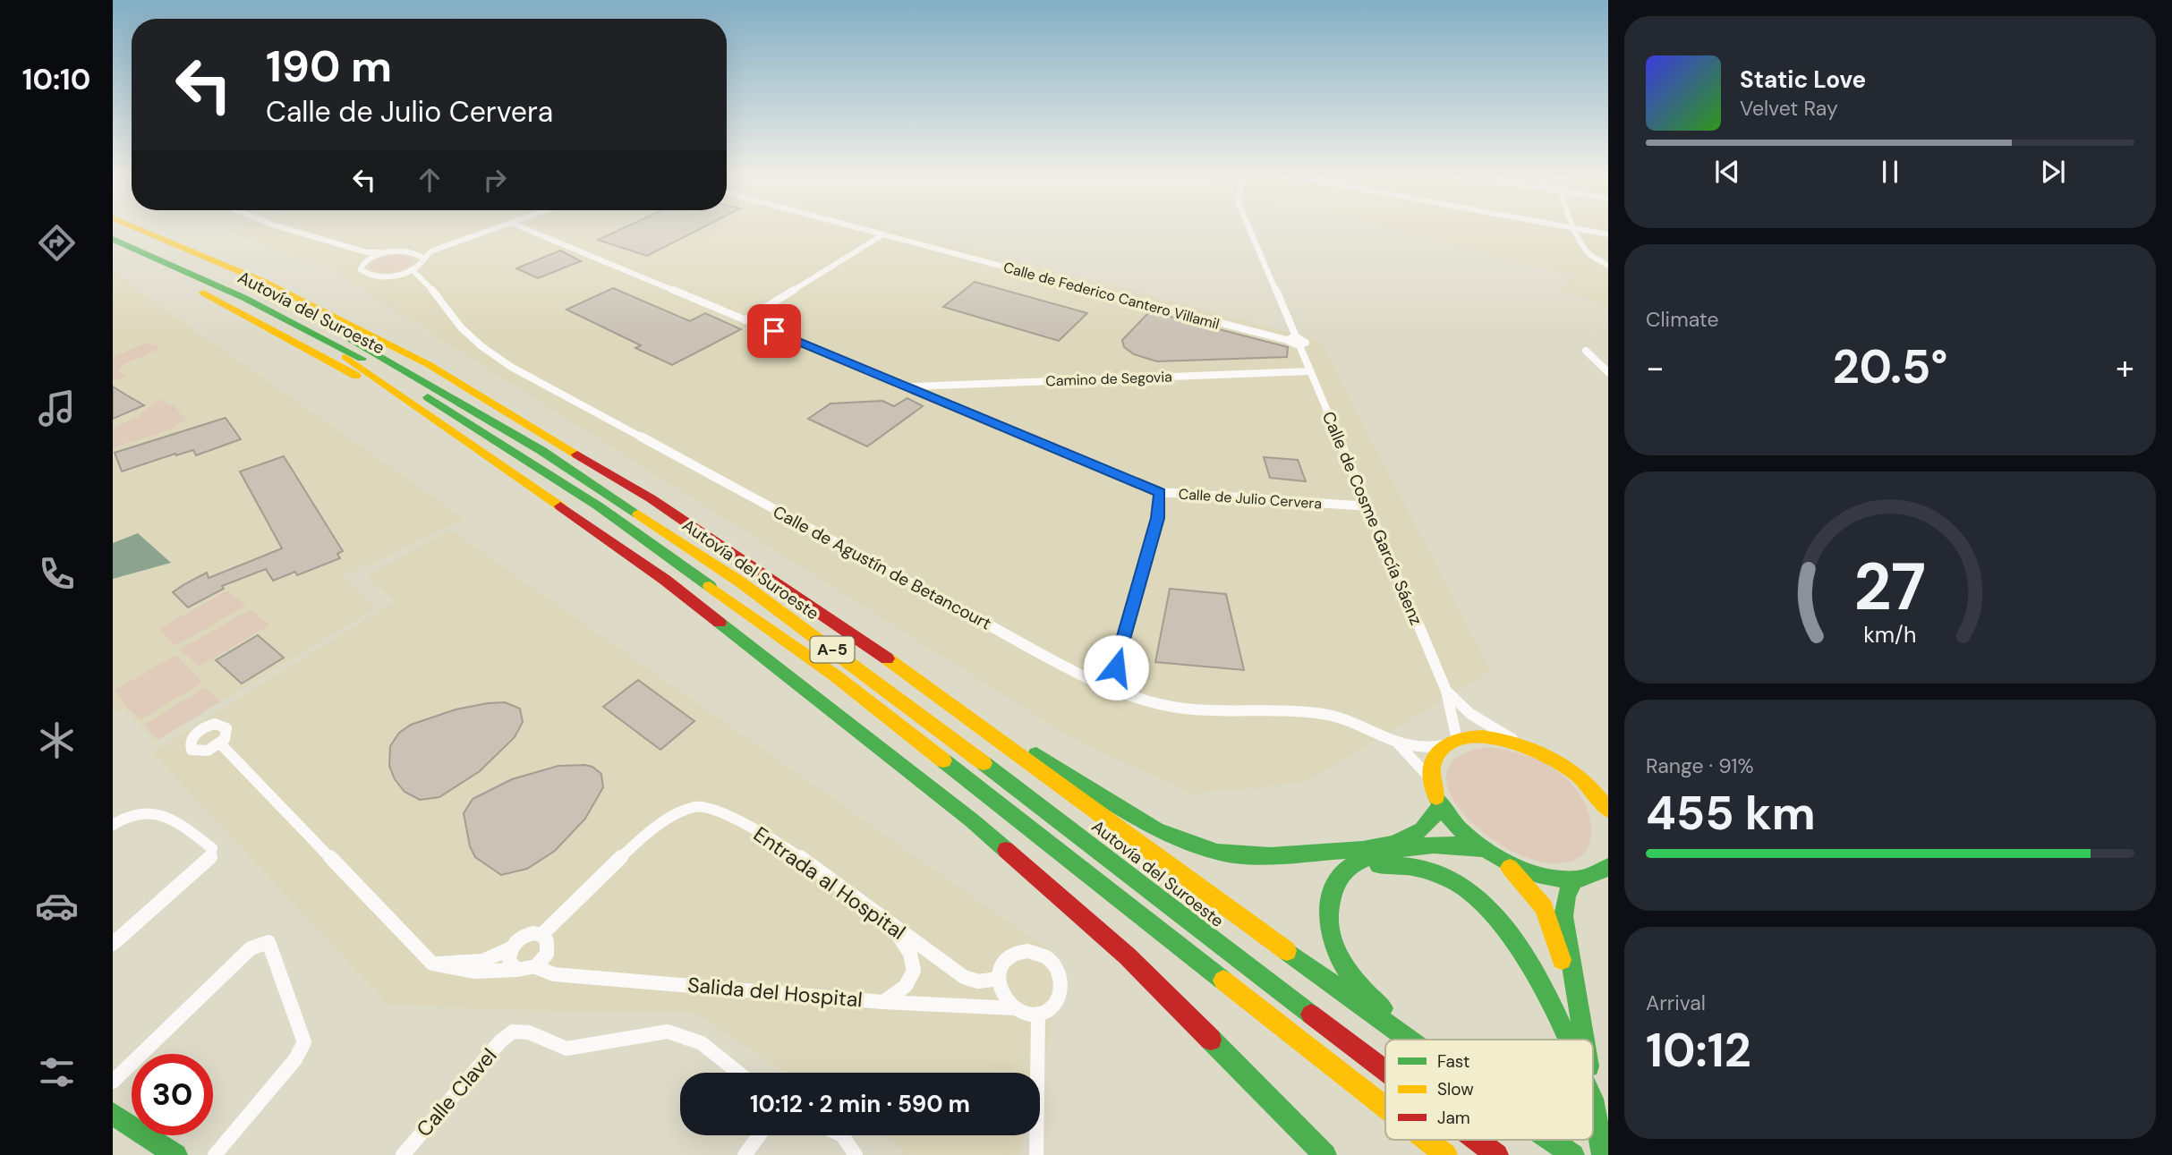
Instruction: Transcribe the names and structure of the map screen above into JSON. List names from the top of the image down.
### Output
{
  "streets": {
    "main road": ["Autovía del Suroeste", "A-5"],
    "street": [
      "Calle de Federico Cantero Villamil",
      "Camino de Segovia",
      "Calle de Julio Cervera",
      "Calle de Cosme García Sáenz",
      "Calle de Agustín de Betancourt",
      "Entrada al Hospital",
      "Salida del Hospital",
      "Calle Clavel"
    ]
  },
  "crossings": [
    ["Calle de Federico Cantero Villamil", "Calle de Cosme García Sáenz"],
    ["Camino de Segovia", "Calle de Julio Cervera"],
    ["Camino de Segovia", "Calle de Cosme García Sáenz"],
    ["Calle de Julio Cervera", "Calle de Cosme García Sáenz"],
    ["Calle de Cosme García Sáenz", "Calle de Agustín de Betancourt"],
    ["Entrada al Hospital", "Salida del Hospital"]
  ],
  "legend": ["Fast", "Slow", "Jam"],
  "page": {
    "tabs": "10:10",
    "turn": ["190 m", "Calle de Julio Cervera"],
    "song": ["Static Love", "Velvet Ray"],
    "tile": [
      "Climate",
      ["Range · 91%", "455 km"],
      ["Arrival", "10:12"]
    ],
    "heat": ["−", "20.5°", "+"],
    "limit": "30",
    "trip": "10:12 · 2 min · 590 m",
    "gauge": ["27", "km/h"]
  }
}
